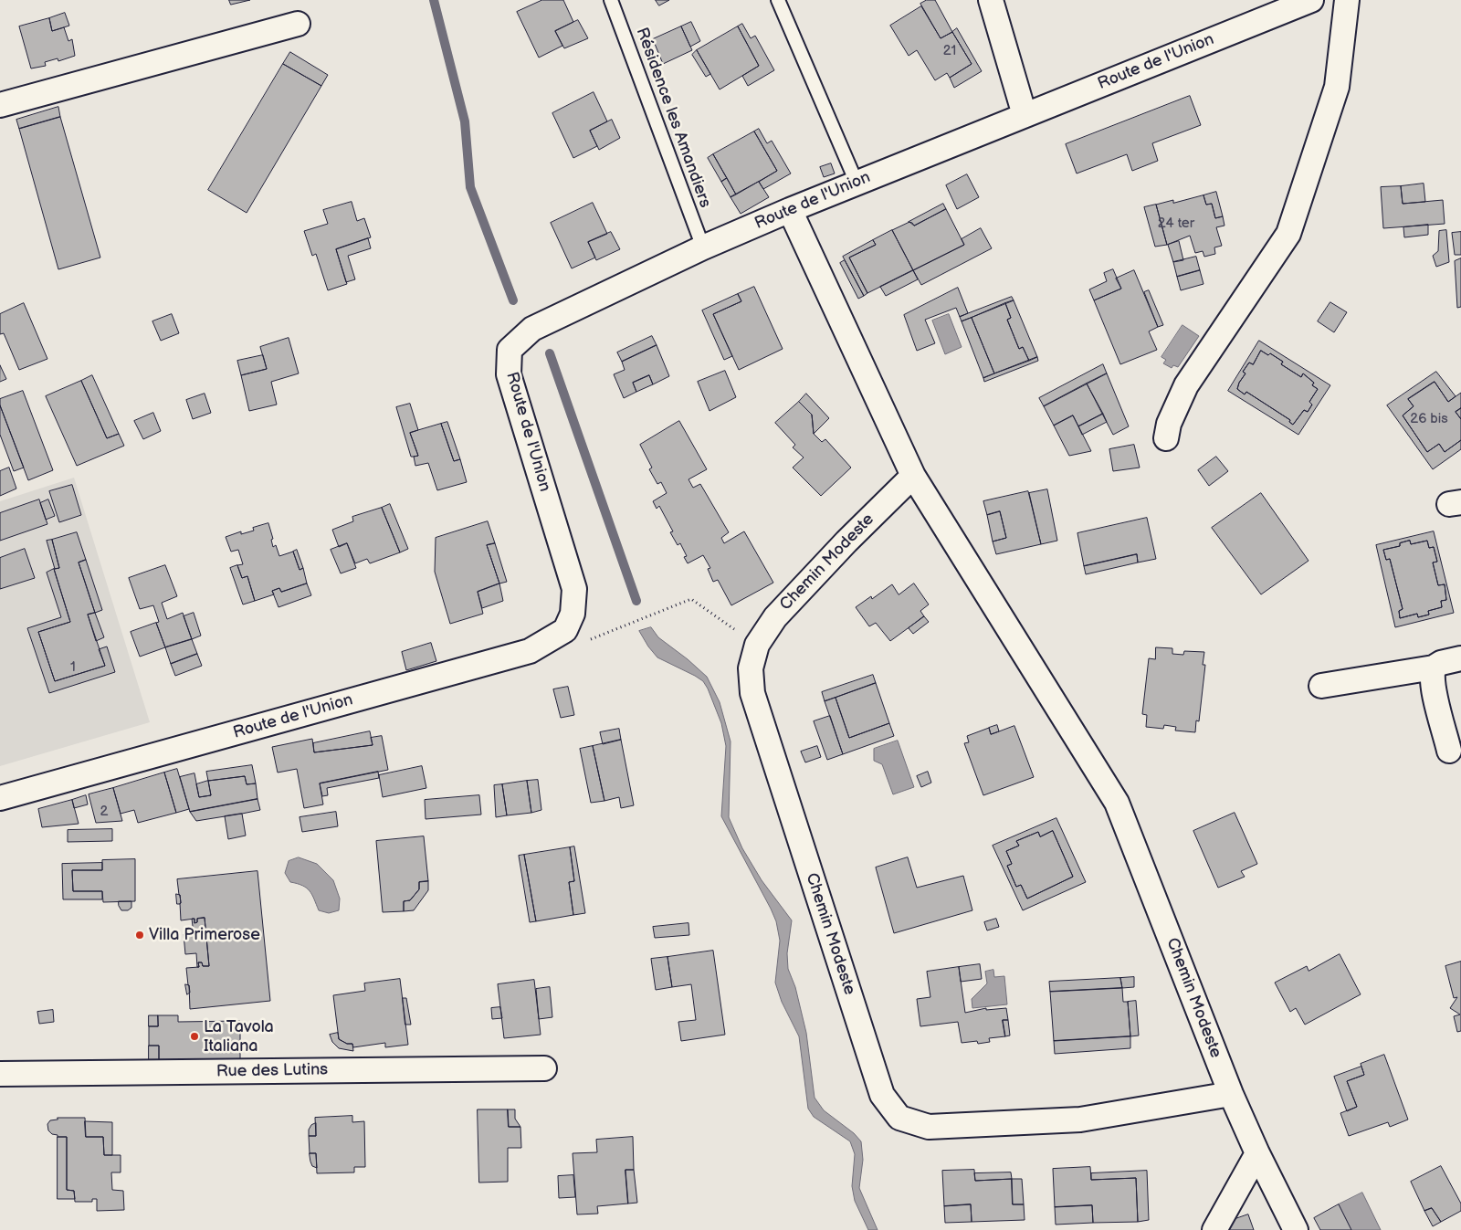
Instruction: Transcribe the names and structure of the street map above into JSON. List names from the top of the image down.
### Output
{
  "streets": {
    "street": ["Route de l'Union", "Chemin Modeste", "Rue des Lutins"],
    "lane": ["Résidence les Amandiers"]
  },
  "crossings": [
    ["Route de l'Union", "Résidence les Amandiers"],
    ["Route de l'Union", "Chemin Modeste"]
  ],
  "places": ["Villa Primerose", "La Tavola Italiana"],
  "house_numbers": [
    "21",
    "24 ter",
    "26 bis",
    "1",
    "2"
  ]
}
